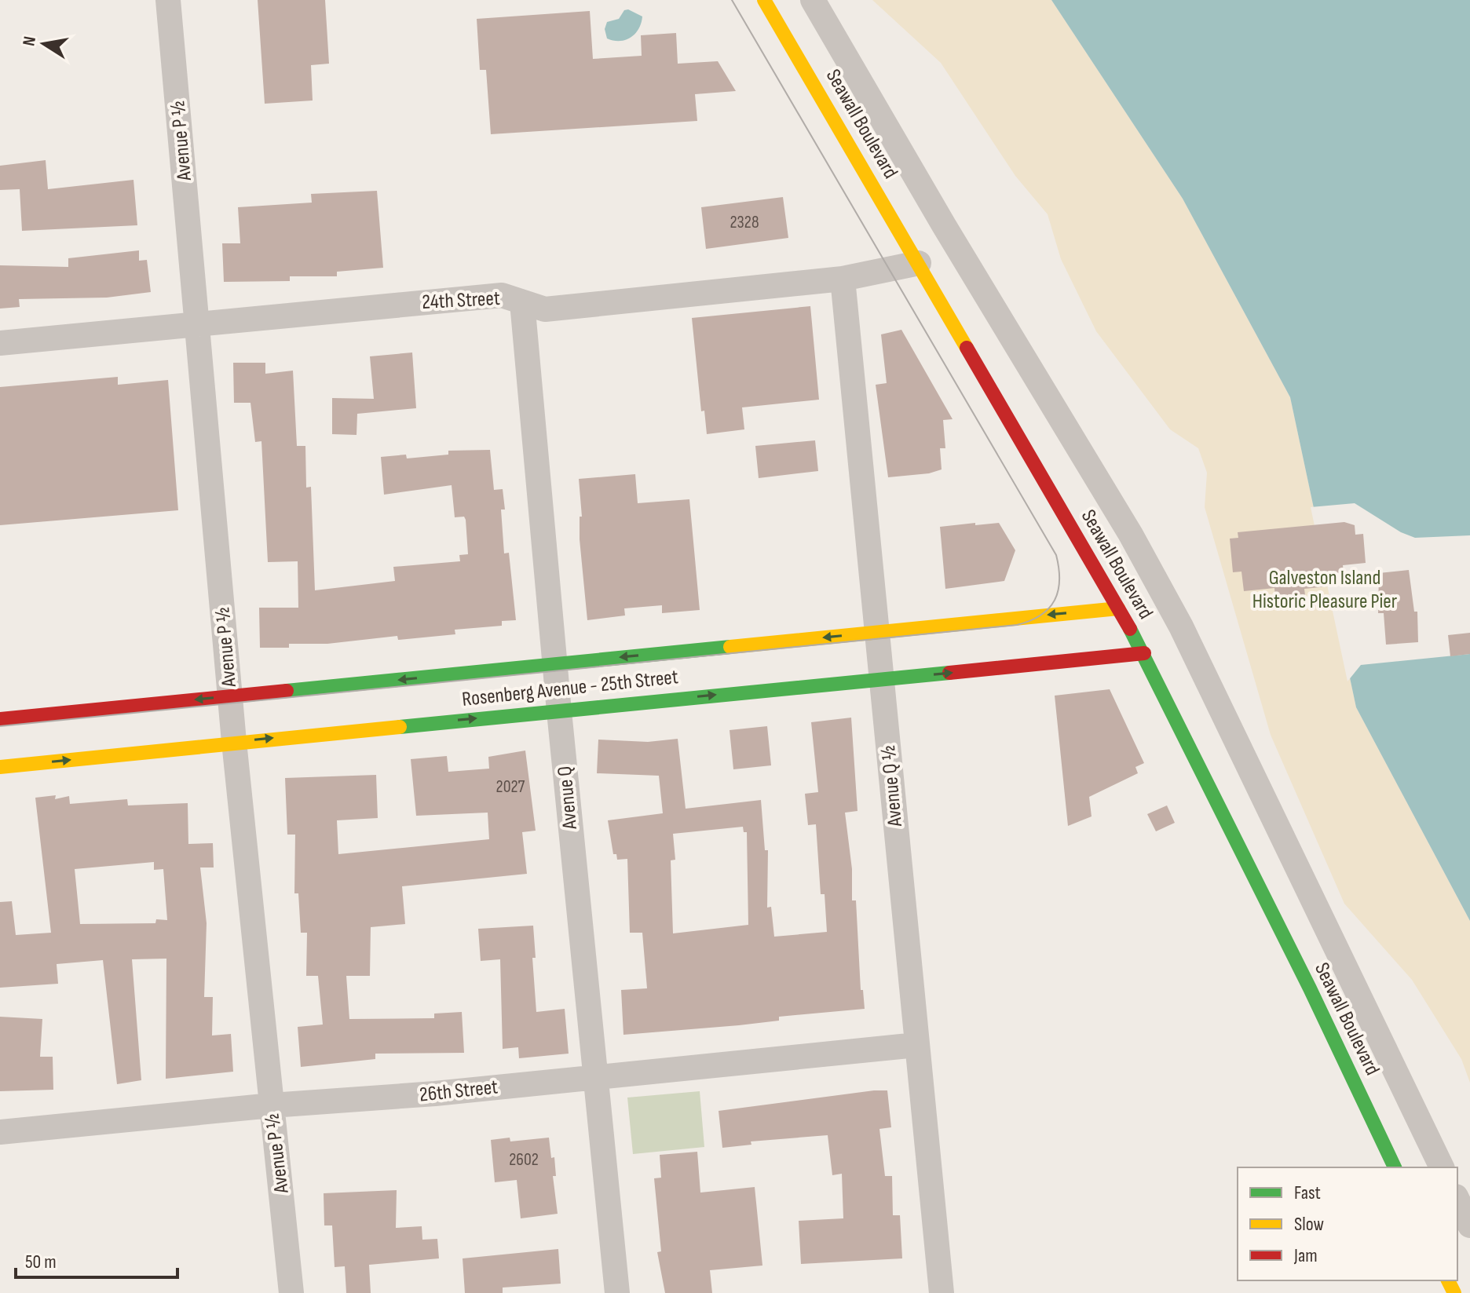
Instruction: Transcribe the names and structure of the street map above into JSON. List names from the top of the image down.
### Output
{
  "streets": {
    "main road": ["Seawall Boulevard", "Rosenberg Avenue - 25th Street"],
    "street": [
      "Avenue P ½",
      "24th Street",
      "Avenue Q ½",
      "Avenue Q",
      "26th Street"
    ]
  },
  "crossings": [
    ["Seawall Boulevard", "24th Street"],
    ["Seawall Boulevard", "Rosenberg Avenue - 25th Street"],
    ["Avenue P ½", "24th Street"],
    ["Avenue P ½", "Rosenberg Avenue - 25th Street"],
    ["Avenue P ½", "26th Street"],
    ["24th Street", "Avenue Q ½"],
    ["24th Street", "Avenue Q"],
    ["Rosenberg Avenue - 25th Street", "Avenue Q ½"],
    ["Rosenberg Avenue - 25th Street", "Avenue Q"],
    ["Avenue Q ½", "26th Street"],
    ["Avenue Q", "26th Street"]
  ],
  "parks": ["Galveston Island Historic Pleasure Pier"],
  "house_numbers": ["2328", "2027", "2602"],
  "legend": ["Fast", "Slow", "Jam"],
  "scale_bar": "50 m",
  "north": "left"
}
